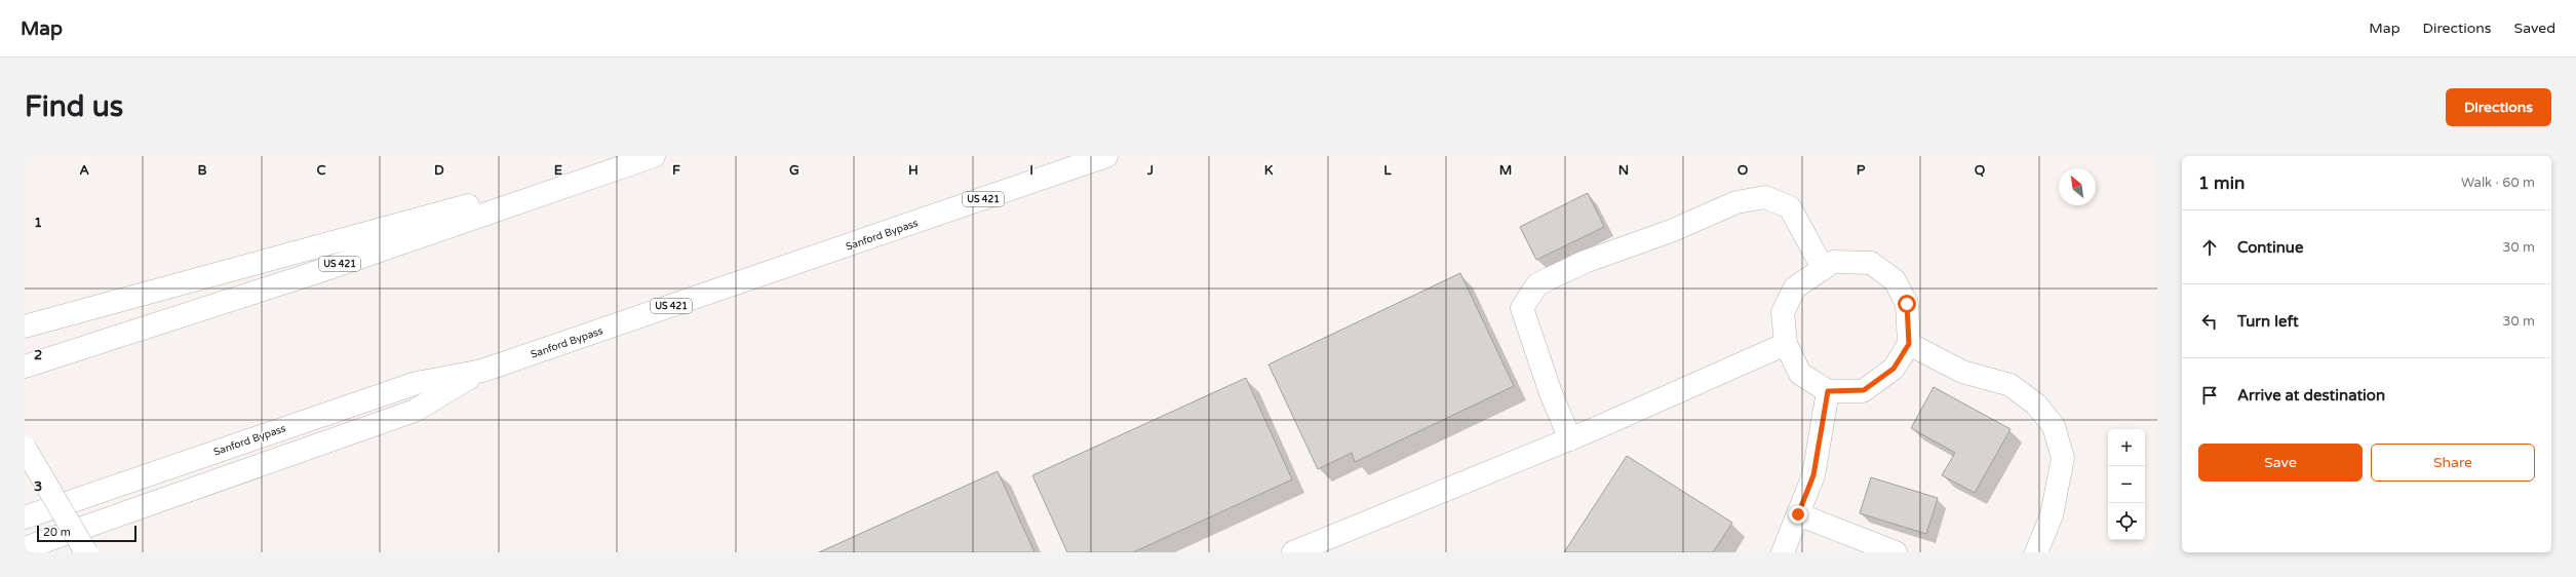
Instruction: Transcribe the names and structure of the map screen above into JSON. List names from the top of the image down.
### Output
{
  "streets": {
    "main road": ["US 421", "Sanford Bypass"]
  },
  "scale_bar": "20 m",
  "north": "top left",
  "page": {
    "header": "Map",
    "nav": ["Map", "Directions", "Saved"],
    "buttons": [
      "Directions",
      ["Save", "Share"]
    ],
    "title": "Find us",
    "heading": ["1 min", "Walk · 60 m"],
    "list": [
      ["Continue", "30 m"],
      ["Turn left", "30 m"],
      "Arrive at destination"
    ],
    "map_buttons": ["+", "−"],
    "scale": "20 m"
  },
  "grid": {
    "columns": [
      "A",
      "B",
      "C",
      "D",
      "E",
      "F",
      "G",
      "H",
      "I",
      "J",
      "K",
      "L",
      "M",
      "N",
      "O",
      "P",
      "Q"
    ],
    "rows": ["1", "2", "3"]
  }
}
